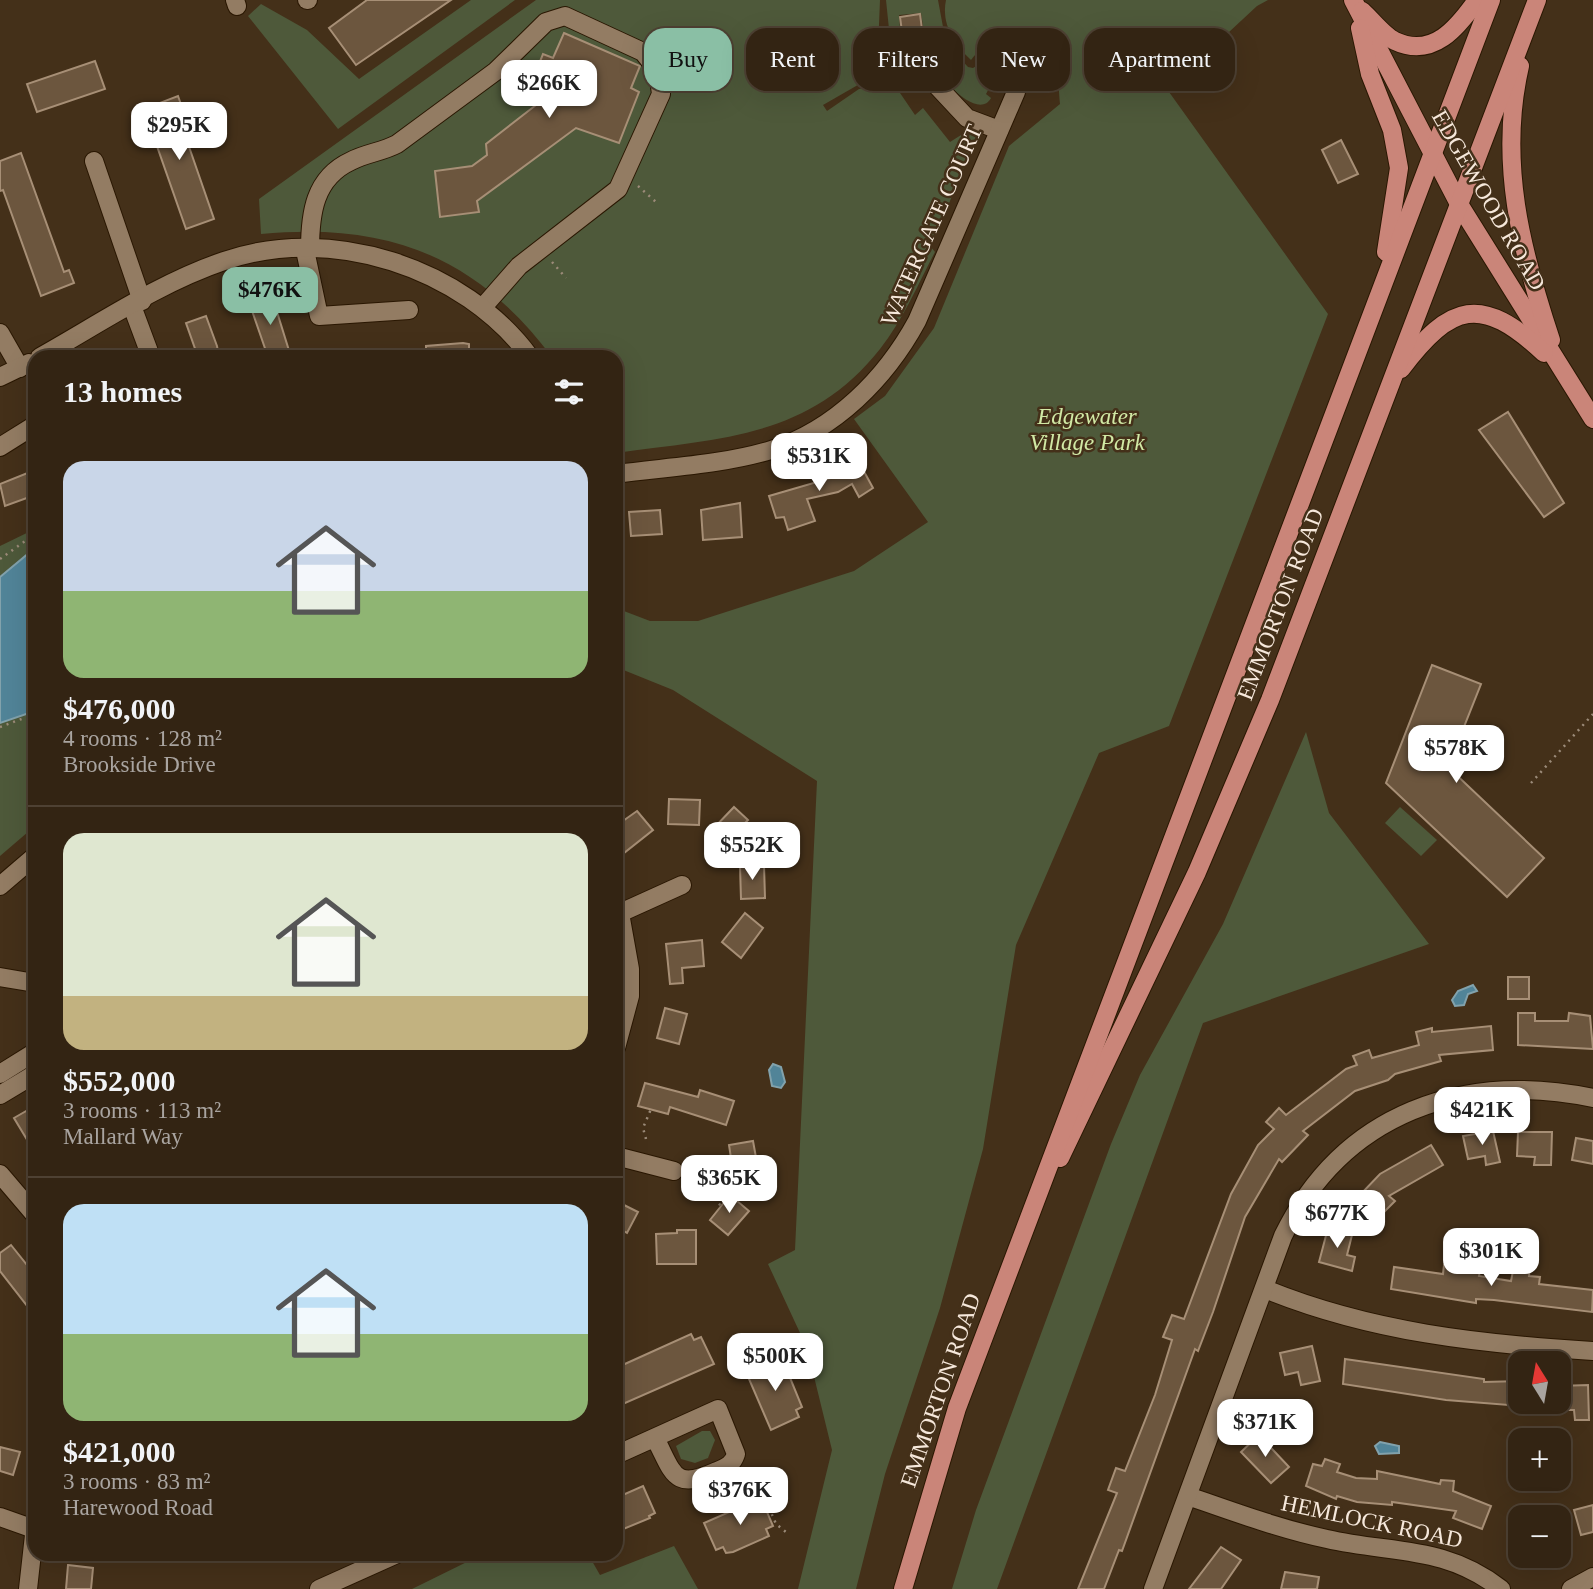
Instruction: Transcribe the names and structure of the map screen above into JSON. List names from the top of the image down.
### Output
{
  "streets": {
    "main road": ["EDGEWOOD ROAD", "EMMORTON ROAD"],
    "street": ["WATERGATE COURT", "HEMLOCK ROAD"]
  },
  "crossings": [
    ["EDGEWOOD ROAD", "EMMORTON ROAD"]
  ],
  "parks": ["Edgewater Village Park"],
  "north": "top",
  "page": {
    "chip": [
      "Buy",
      "Rent",
      "Filters",
      "New",
      "Apartment"
    ],
    "price": [
      "$266K",
      "$295K",
      "$476K",
      "$531K",
      "$578K",
      "$552K",
      "$421K",
      "$365K",
      "$677K",
      "$301K",
      "$500K",
      "$371K",
      "$376K"
    ],
    "heading": "13 homes",
    "list": [
      {
        "name": "$476,000",
        "note": "4 rooms · 128 m² · Brookside Drive"
      },
      {
        "name": "$552,000",
        "note": "3 rooms · 113 m² · Mallard Way"
      },
      {
        "name": "$421,000",
        "note": "3 rooms · 83 m² · Harewood Road"
      }
    ],
    "map_buttons": ["+", "−"]
  }
}
